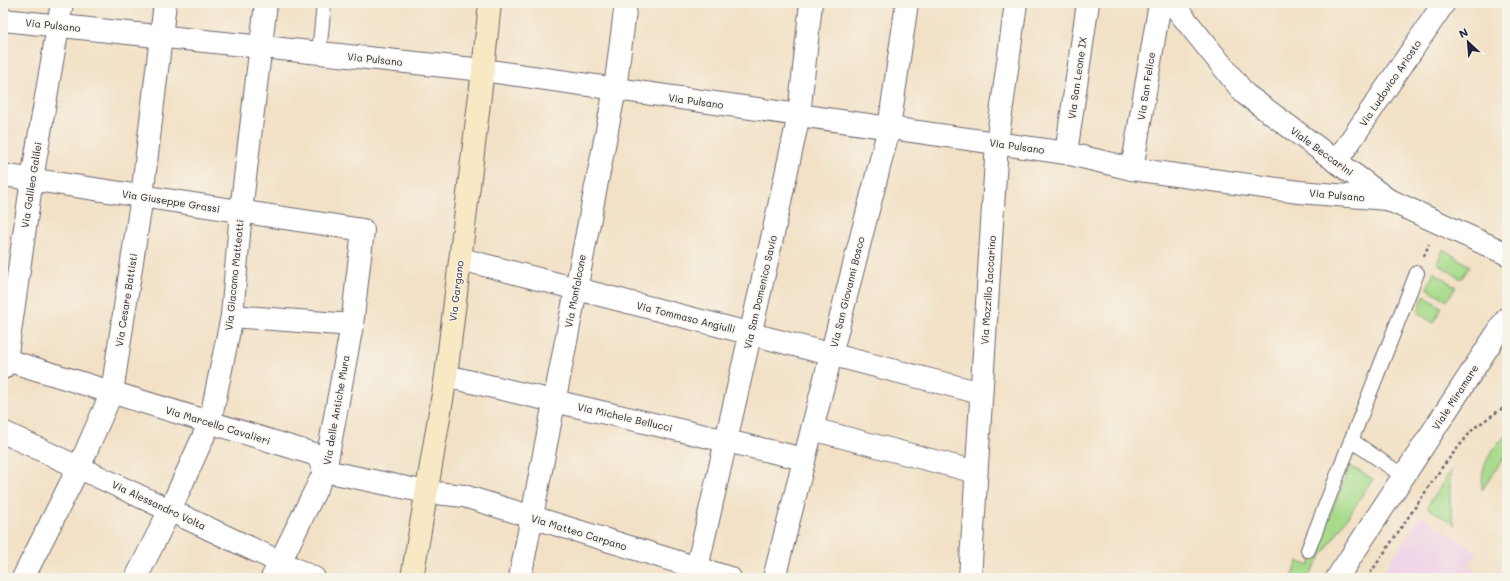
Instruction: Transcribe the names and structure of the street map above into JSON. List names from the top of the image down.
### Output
{
  "streets": {
    "main road": ["Via Gargano"],
    "street": [
      "Via Pulsano",
      "Via San Leone IX",
      "Via Ludovico Ariosto",
      "Via San Felice",
      "Viale Beccarini",
      "Via Galileo Galilei",
      "Via Giuseppe Grassi",
      "Via Giacomo Matteotti",
      "Via Mozzillo Iaccarino",
      "Via Monfalcone",
      "Via San Domenico Savio",
      "Via San Giovanni Bosco",
      "Via Cesare Battisti",
      "Via Tommaso Angiulli",
      "Viale Miramare",
      "Via delle Antiche Mura",
      "Via Michele Bellucci",
      "Via Marcello Cavalieri",
      "Via Alessandro Volta",
      "Via Matteo Carpano"
    ]
  },
  "crossings": [
    ["Via Pulsano", "Via San Leone IX"],
    ["Via Pulsano", "Via San Felice"],
    ["Via Pulsano", "Viale Beccarini"],
    ["Via Pulsano", "Via Galileo Galilei"],
    ["Via Pulsano", "Via Giacomo Matteotti"],
    ["Via Pulsano", "Via Mozzillo Iaccarino"],
    ["Via Pulsano", "Via Gargano"],
    ["Via Pulsano", "Via Monfalcone"],
    ["Via Pulsano", "Via San Domenico Savio"],
    ["Via Pulsano", "Via San Giovanni Bosco"],
    ["Via Pulsano", "Via Cesare Battisti"],
    ["Via Ludovico Ariosto", "Viale Beccarini"],
    ["Via Galileo Galilei", "Via Giuseppe Grassi"],
    ["Via Galileo Galilei", "Via Marcello Cavalieri"],
    ["Via Giuseppe Grassi", "Via Giacomo Matteotti"],
    ["Via Giuseppe Grassi", "Via Cesare Battisti"],
    ["Via Giuseppe Grassi", "Via delle Antiche Mura"],
    ["Via Giacomo Matteotti", "Via Marcello Cavalieri"],
    ["Via Giacomo Matteotti", "Via Alessandro Volta"],
    ["Via Mozzillo Iaccarino", "Via Tommaso Angiulli"],
    ["Via Gargano", "Via Tommaso Angiulli"],
    ["Via Gargano", "Via Michele Bellucci"],
    ["Via Gargano", "Via Matteo Carpano"],
    ["Via Monfalcone", "Via Tommaso Angiulli"],
    ["Via Monfalcone", "Via Michele Bellucci"],
    ["Via Monfalcone", "Via Matteo Carpano"],
    ["Via San Domenico Savio", "Via Tommaso Angiulli"],
    ["Via San Domenico Savio", "Via Michele Bellucci"],
    ["Via San Domenico Savio", "Via Matteo Carpano"],
    ["Via San Giovanni Bosco", "Via Tommaso Angiulli"],
    ["Via San Giovanni Bosco", "Via Michele Bellucci"],
    ["Via Cesare Battisti", "Via Marcello Cavalieri"],
    ["Via Cesare Battisti", "Via Alessandro Volta"],
    ["Via delle Antiche Mura", "Via Marcello Cavalieri"],
    ["Via delle Antiche Mura", "Via Alessandro Volta"]
  ],
  "north": "top left"
}
